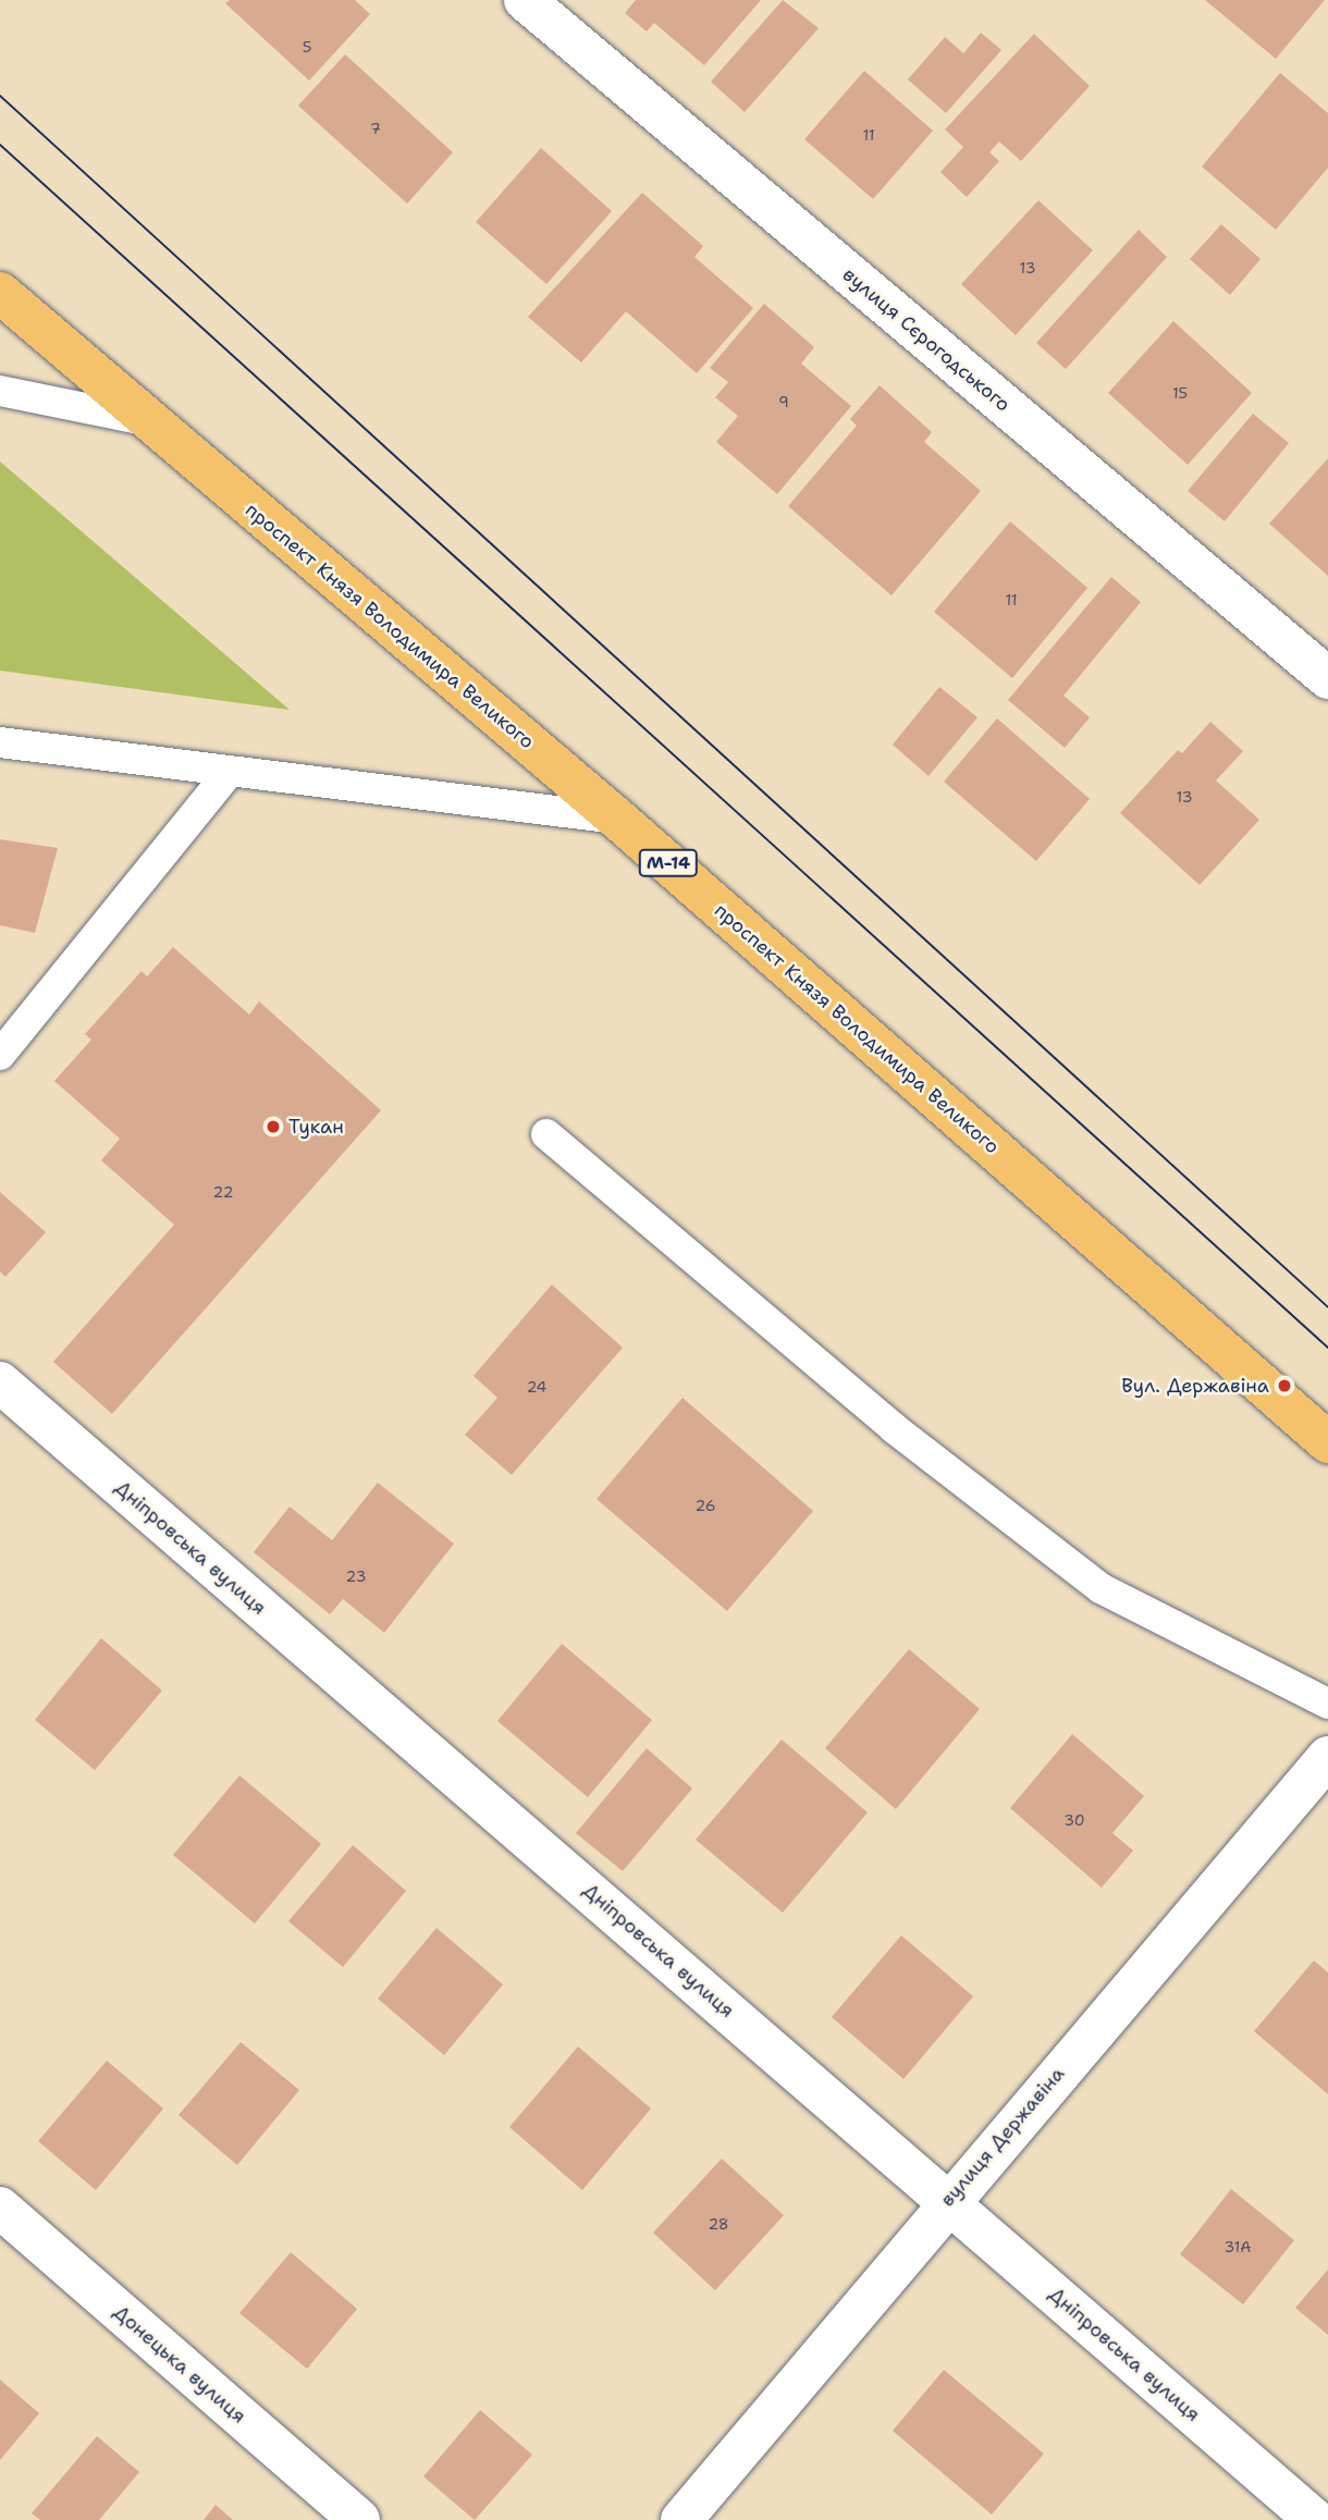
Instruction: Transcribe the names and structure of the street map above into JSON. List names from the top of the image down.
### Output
{
  "streets": {
    "main road": ["проспект Князя Володимира Великого", "М-14"],
    "street": [
      "вулиця Сєрогодського",
      "Дніпровська вулиця",
      "вулиця Державіна",
      "Донецька вулиця"
    ]
  },
  "crossings": [
    ["Дніпровська вулиця", "вулиця Державіна"]
  ],
  "places": ["Тукан", "Вул. Державіна"],
  "house_numbers": [
    "5",
    "7",
    "11",
    "13",
    "15",
    "9",
    "11",
    "13",
    "22",
    "24",
    "26",
    "23",
    "30",
    "28",
    "31А"
  ]
}
